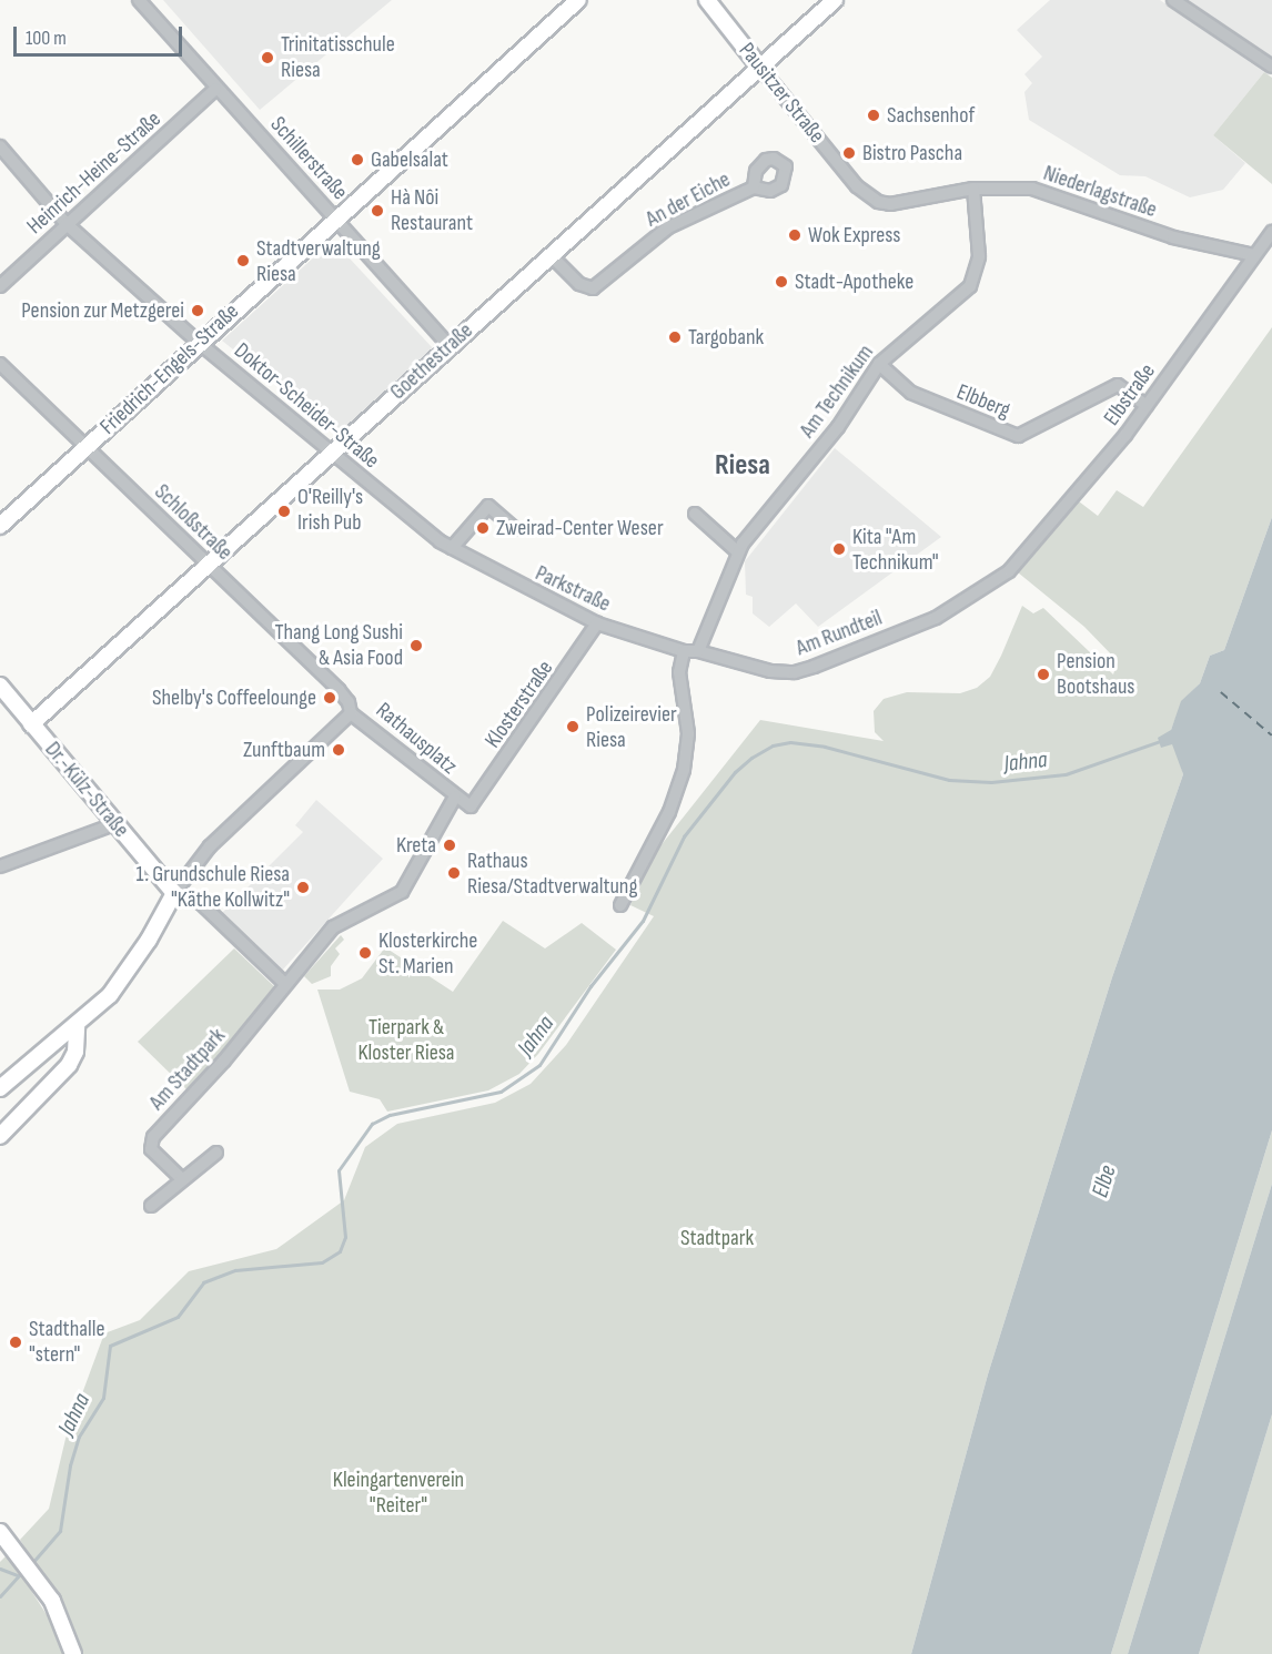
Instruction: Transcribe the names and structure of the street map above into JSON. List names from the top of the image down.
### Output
{
  "streets": {
    "main road": [
      "Pausitzer Straße",
      "Goethestraße",
      "Friedrich-Engels-Straße",
      "Dr.-Külz-Straße"
    ],
    "street": [
      "Schillerstraße",
      "Heinrich-Heine-Straße",
      "Niederlagstraße",
      "An der Eiche",
      "Am Technikum",
      "Elbstraße",
      "Elbberg",
      "Doktor-Scheider-Straße",
      "Schloßstraße",
      "Parkstraße",
      "Am Rundteil",
      "Klosterstraße",
      "Rathausplatz",
      "Am Stadtpark"
    ]
  },
  "crossings": [
    ["Pausitzer Straße", "Niederlagstraße"],
    ["Pausitzer Straße", "Goethestraße"],
    ["Schillerstraße", "Heinrich-Heine-Straße"],
    ["Schillerstraße", "Goethestraße"],
    ["Schillerstraße", "Friedrich-Engels-Straße"],
    ["Heinrich-Heine-Straße", "Doktor-Scheider-Straße"],
    ["Niederlagstraße", "Am Technikum"],
    ["Niederlagstraße", "Elbstraße"],
    ["An der Eiche", "Goethestraße"],
    ["Goethestraße", "Doktor-Scheider-Straße"],
    ["Goethestraße", "Schloßstraße"],
    ["Goethestraße", "Dr.-Külz-Straße"],
    ["Friedrich-Engels-Straße", "Doktor-Scheider-Straße"],
    ["Friedrich-Engels-Straße", "Schloßstraße"],
    ["Am Technikum", "Elbberg"],
    ["Elbstraße", "Elbberg"],
    ["Elbstraße", "Am Rundteil"],
    ["Doktor-Scheider-Straße", "Parkstraße"],
    ["Schloßstraße", "Rathausplatz"],
    ["Parkstraße", "Am Rundteil"],
    ["Parkstraße", "Klosterstraße"],
    ["Klosterstraße", "Rathausplatz"],
    ["Rathausplatz", "Dr.-Külz-Straße"],
    ["Rathausplatz", "Am Stadtpark"]
  ],
  "districts": ["Riesa"],
  "water": ["Jahna", "Elbe"],
  "parks": ["Tierpark & Kloster Riesa", "Stadtpark", "Kleingartenverein \"Reiter\""],
  "places": [
    "Trinitatisschule Riesa",
    "Sachsenhof",
    "Bistro Pascha",
    "Gabelsalat",
    "Hà Nôi Restaurant",
    "Wok Express",
    "Stadtverwaltung Riesa",
    "Stadt-Apotheke",
    "Pension zur Metzgerei",
    "Targobank",
    "O'Reilly's Irish Pub",
    "Zweirad-Center Weser",
    "Kita \"Am Technikum\"",
    "Thang Long Sushi & Asia Food",
    "Pension Bootshaus",
    "Shelby's Coffeelounge",
    "Polizeirevier Riesa",
    "Zunftbaum",
    "Kreta",
    "Rathaus Riesa/Stadtverwaltung",
    "1. Grundschule Riesa \"Käthe Kollwitz\"",
    "Klosterkirche St. Marien",
    "Stadthalle \"stern\""
  ],
  "scale_bar": "100 m"
}
